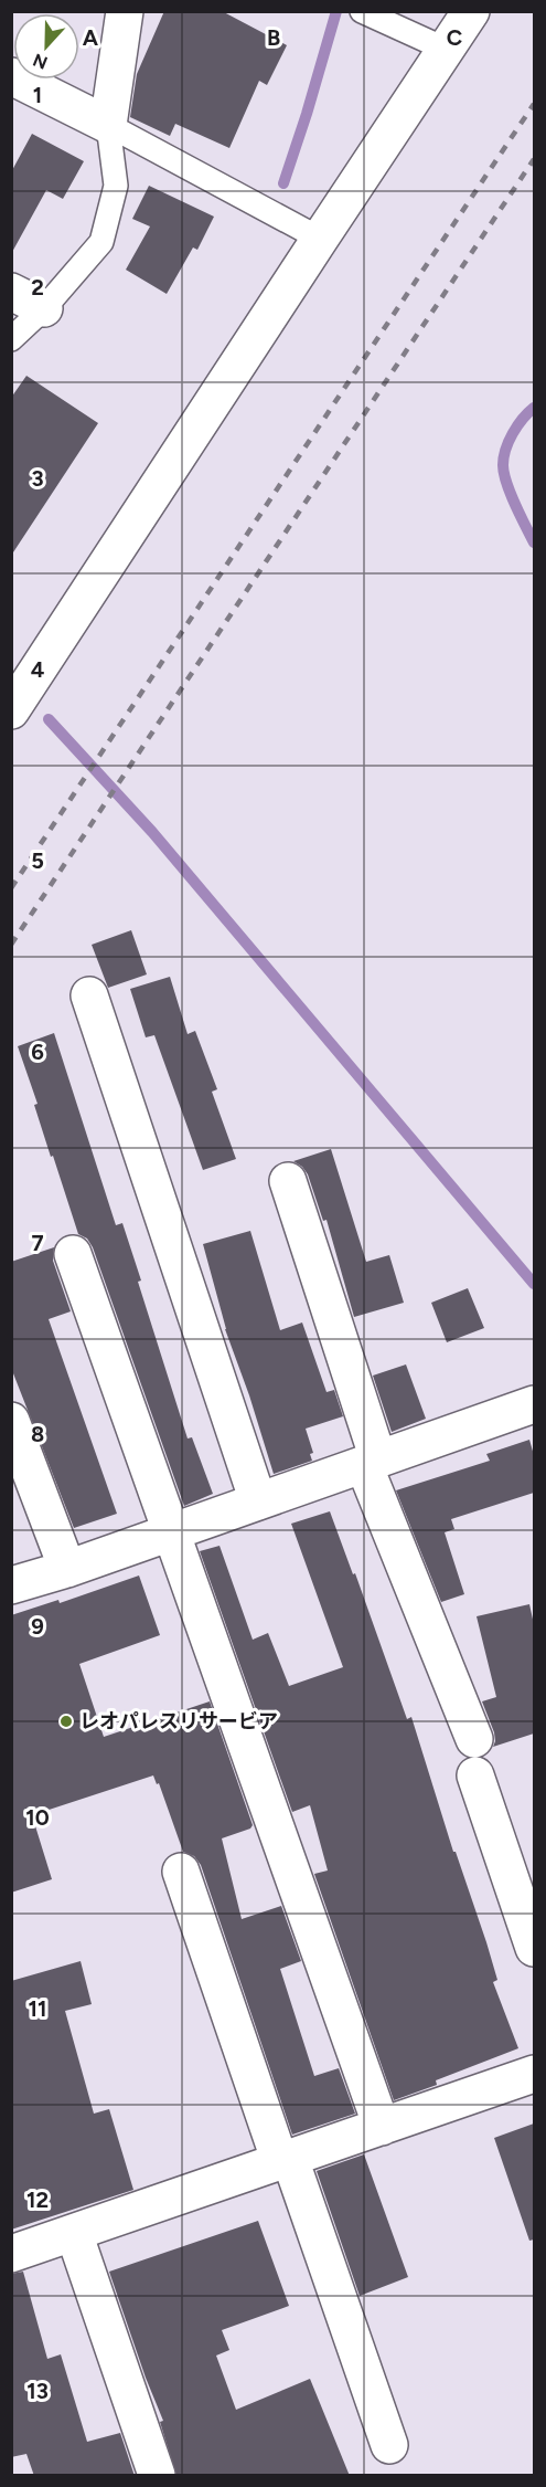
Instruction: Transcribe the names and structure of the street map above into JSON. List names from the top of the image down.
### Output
{
  "places": ["レオパレスリサービア"],
  "north": "bottom",
  "grid": {
    "columns": ["A", "B", "C"],
    "rows": [
      "1",
      "2",
      "3",
      "4",
      "5",
      "6",
      "7",
      "8",
      "9",
      "10",
      "11",
      "12",
      "13"
    ]
  }
}
